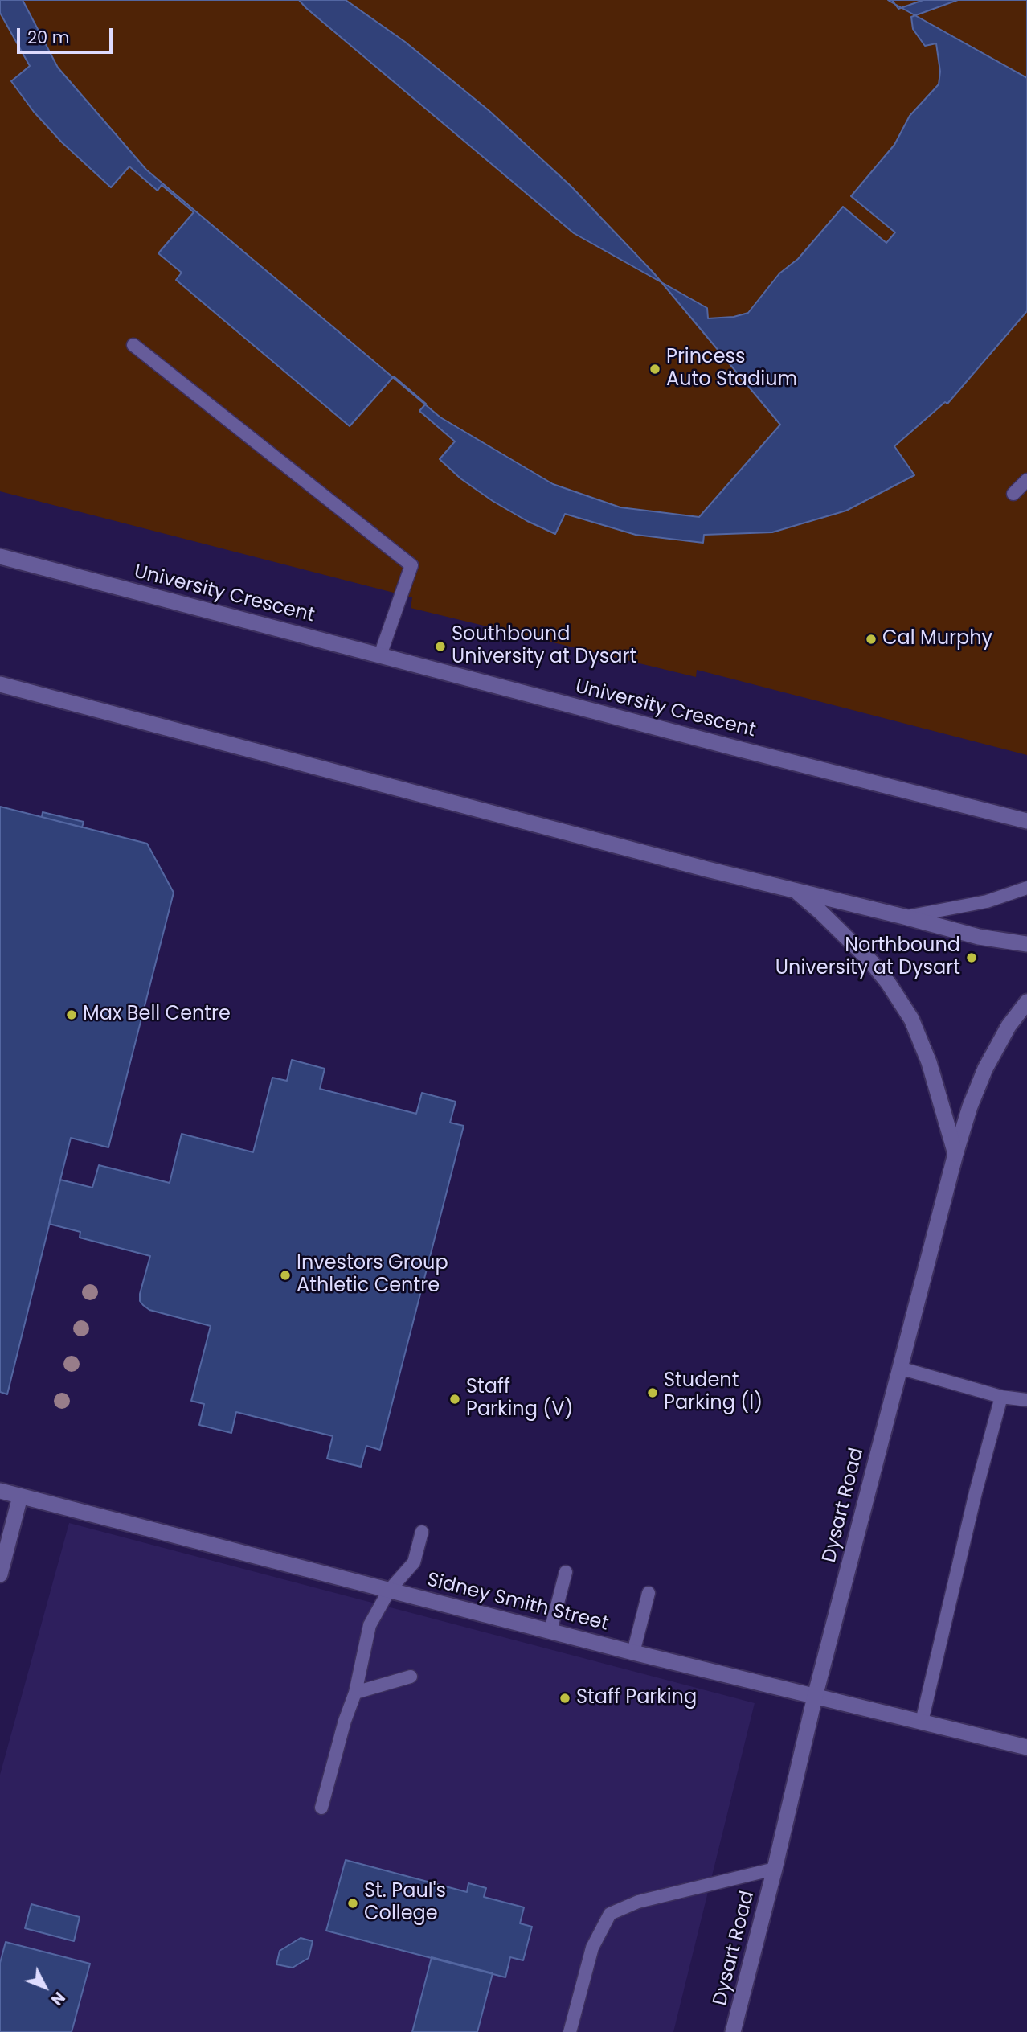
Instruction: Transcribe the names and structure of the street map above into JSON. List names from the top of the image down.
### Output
{
  "streets": {
    "main road": ["University Crescent", "Dysart Road", "Sidney Smith Street"]
  },
  "crossings": [
    ["Dysart Road", "Sidney Smith Street"]
  ],
  "places": [
    "Princess Auto Stadium",
    "Cal Murphy",
    "Southbound University at Dysart",
    "Northbound University at Dysart",
    "Max Bell Centre",
    "Investors Group Athletic Centre",
    "Student Parking (I)",
    "Staff Parking (V)",
    "Staff Parking",
    "St. Paul's College"
  ],
  "scale_bar": "20 m",
  "north": "bottom right"
}
